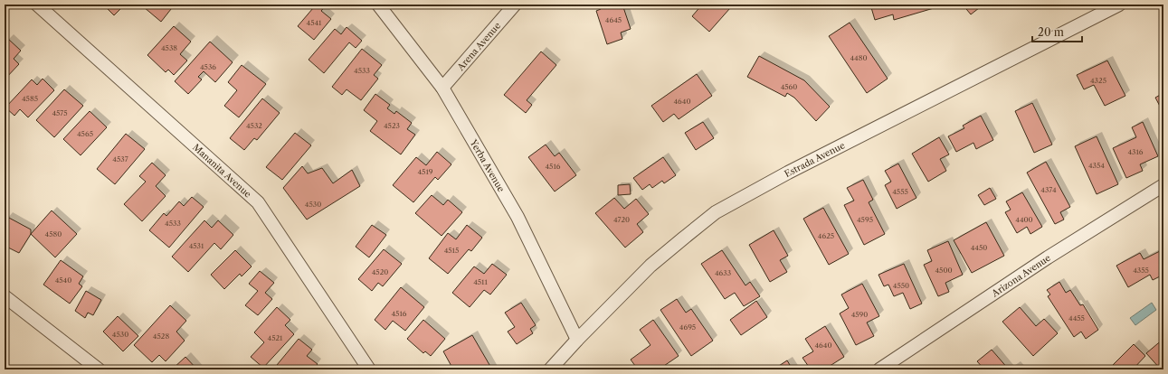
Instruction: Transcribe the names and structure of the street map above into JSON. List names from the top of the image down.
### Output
{
  "streets": {
    "street": [
      "Arena Avenue",
      "Estrada Avenue",
      "Yerba Avenue",
      "Mananita Avenue",
      "Arizona Avenue"
    ]
  },
  "crossings": [
    ["Arena Avenue", "Yerba Avenue"],
    ["Estrada Avenue", "Yerba Avenue"]
  ],
  "house_numbers": [
    "4645",
    "4541",
    "4538",
    "4480",
    "4536",
    "4533",
    "4325",
    "4560",
    "4585",
    "4640",
    "4575",
    "4532",
    "4523",
    "4565",
    "4316",
    "4537",
    "4354",
    "4516",
    "4519",
    "4374",
    "4555",
    "4530",
    "4720",
    "4595",
    "4400",
    "4533",
    "4580",
    "4625",
    "4531",
    "4450",
    "4515",
    "4500",
    "4355",
    "4520",
    "4633",
    "4540",
    "4511",
    "4550",
    "4516",
    "4590",
    "4455",
    "4695",
    "4530",
    "4528",
    "4521",
    "4640"
  ],
  "scale_bar": "20 m"
}
